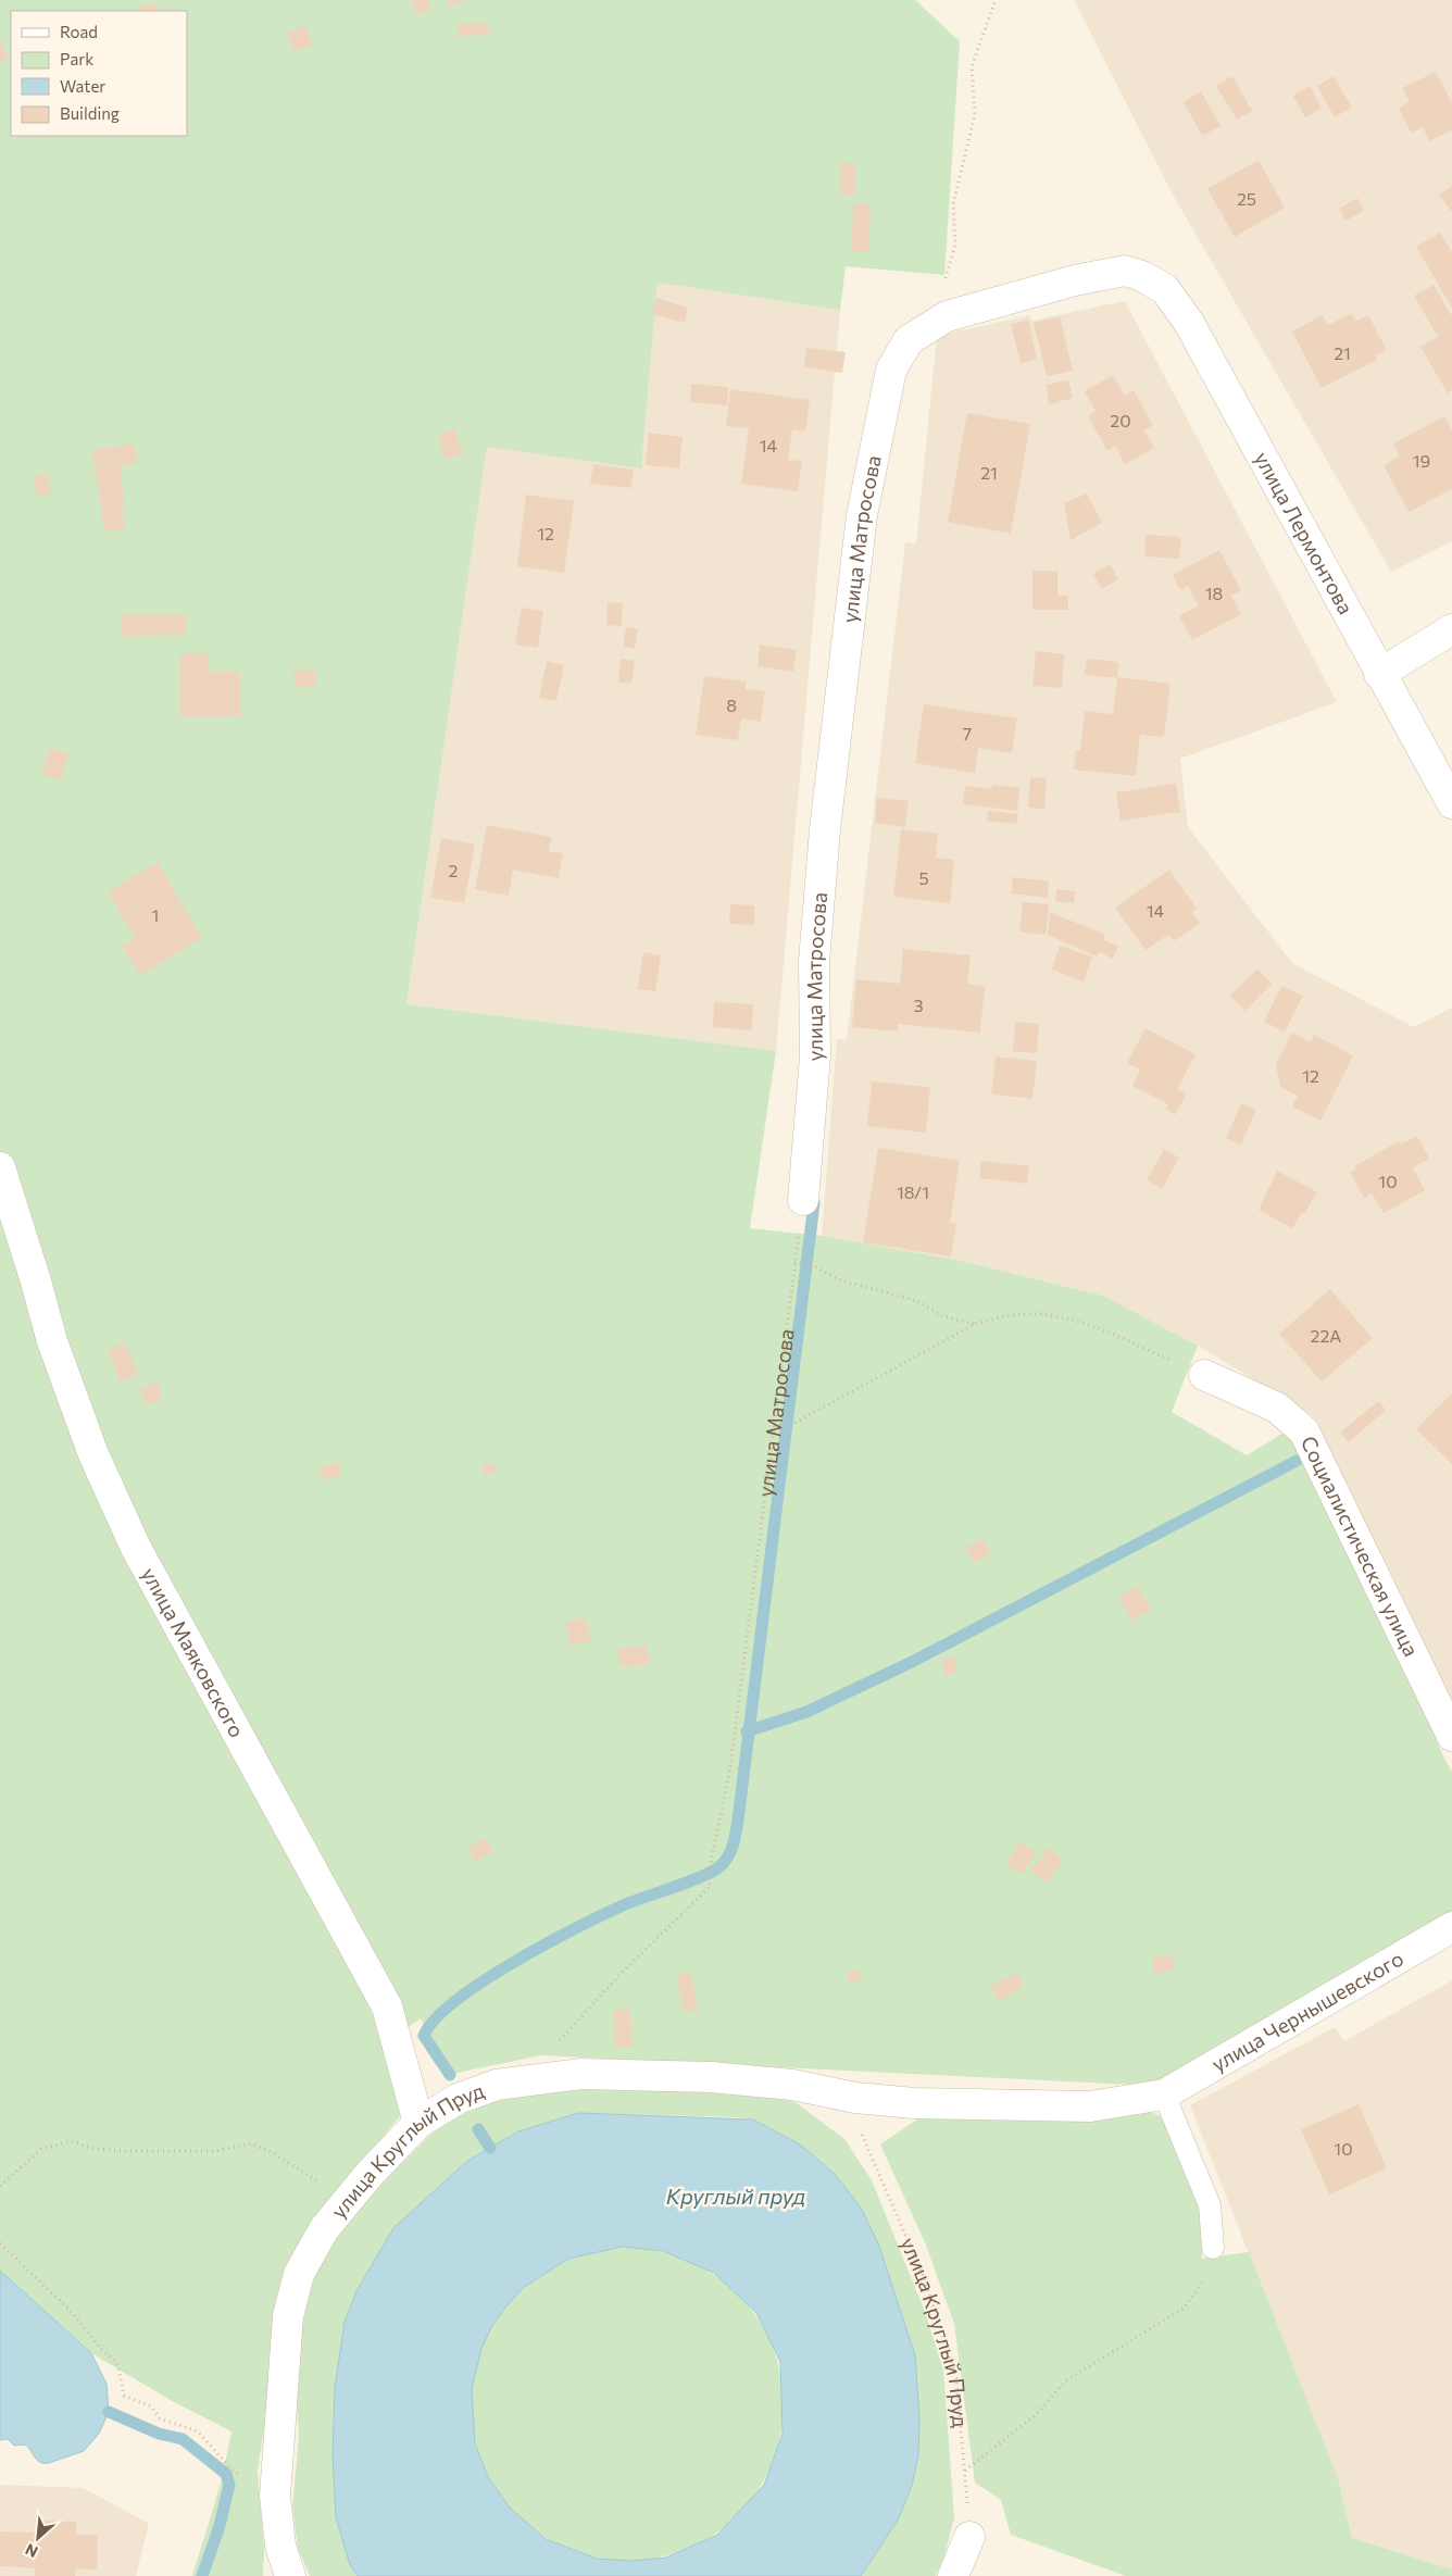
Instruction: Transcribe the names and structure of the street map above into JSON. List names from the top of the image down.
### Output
{
  "streets": {
    "street": [
      "улица Лермонтова",
      "улица Матросова",
      "Социалистическая улица",
      "улица Маяковского",
      "улица Чернышевского",
      "улица Круглый Пруд"
    ]
  },
  "crossings": [
    ["улица Лермонтова", "улица Матросова"],
    ["улица Матросова", "улица Круглый Пруд"],
    ["улица Маяковского", "улица Круглый Пруд"],
    ["улица Чернышевского", "улица Круглый Пруд"]
  ],
  "water": ["Круглый пруд"],
  "house_numbers": [
    "25",
    "21",
    "20",
    "14",
    "19",
    "21",
    "12",
    "18",
    "8",
    "7",
    "2",
    "5",
    "14",
    "1",
    "3",
    "12",
    "10",
    "18/1",
    "22А",
    "10"
  ],
  "legend": [
    "Road",
    "Park",
    "Water",
    "Building"
  ],
  "north": "bottom left"
}
